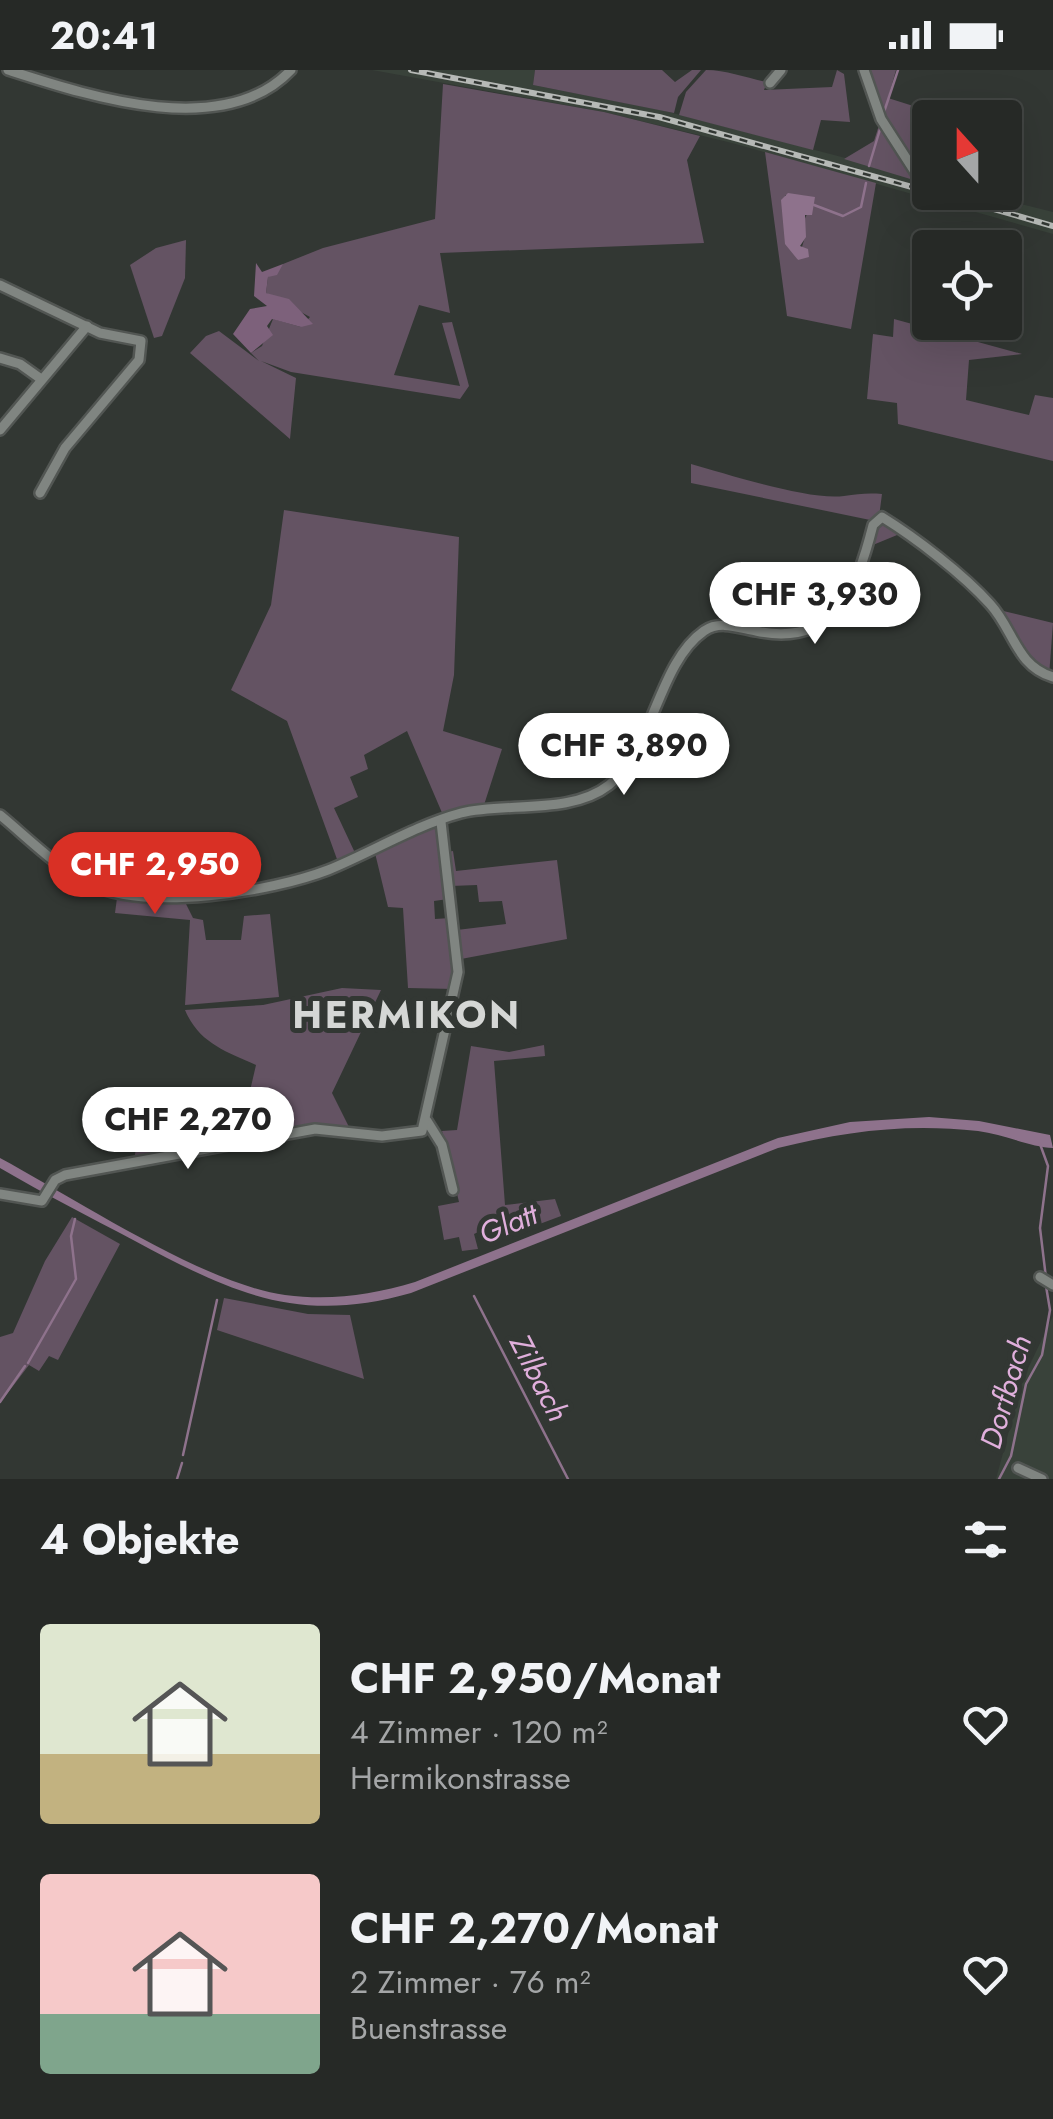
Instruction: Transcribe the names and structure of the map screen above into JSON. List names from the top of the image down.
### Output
{
  "districts": ["HERMIKON"],
  "water": ["Glatt", "Zilbach", "Dorfbach"],
  "north": "top",
  "page": {
    "status": "20:41",
    "price": [
      "CHF 3,930",
      "CHF 3,890",
      "CHF 2,950",
      "CHF 2,270"
    ],
    "heading": "4 Objekte",
    "list": [
      {
        "name": "CHF 2,950/Monat",
        "note": "4 Zimmer · 120 m² · Hermikonstrasse"
      },
      {
        "name": "CHF 2,270/Monat",
        "note": "2 Zimmer · 76 m² · Buenstrasse"
      }
    ]
  }
}
